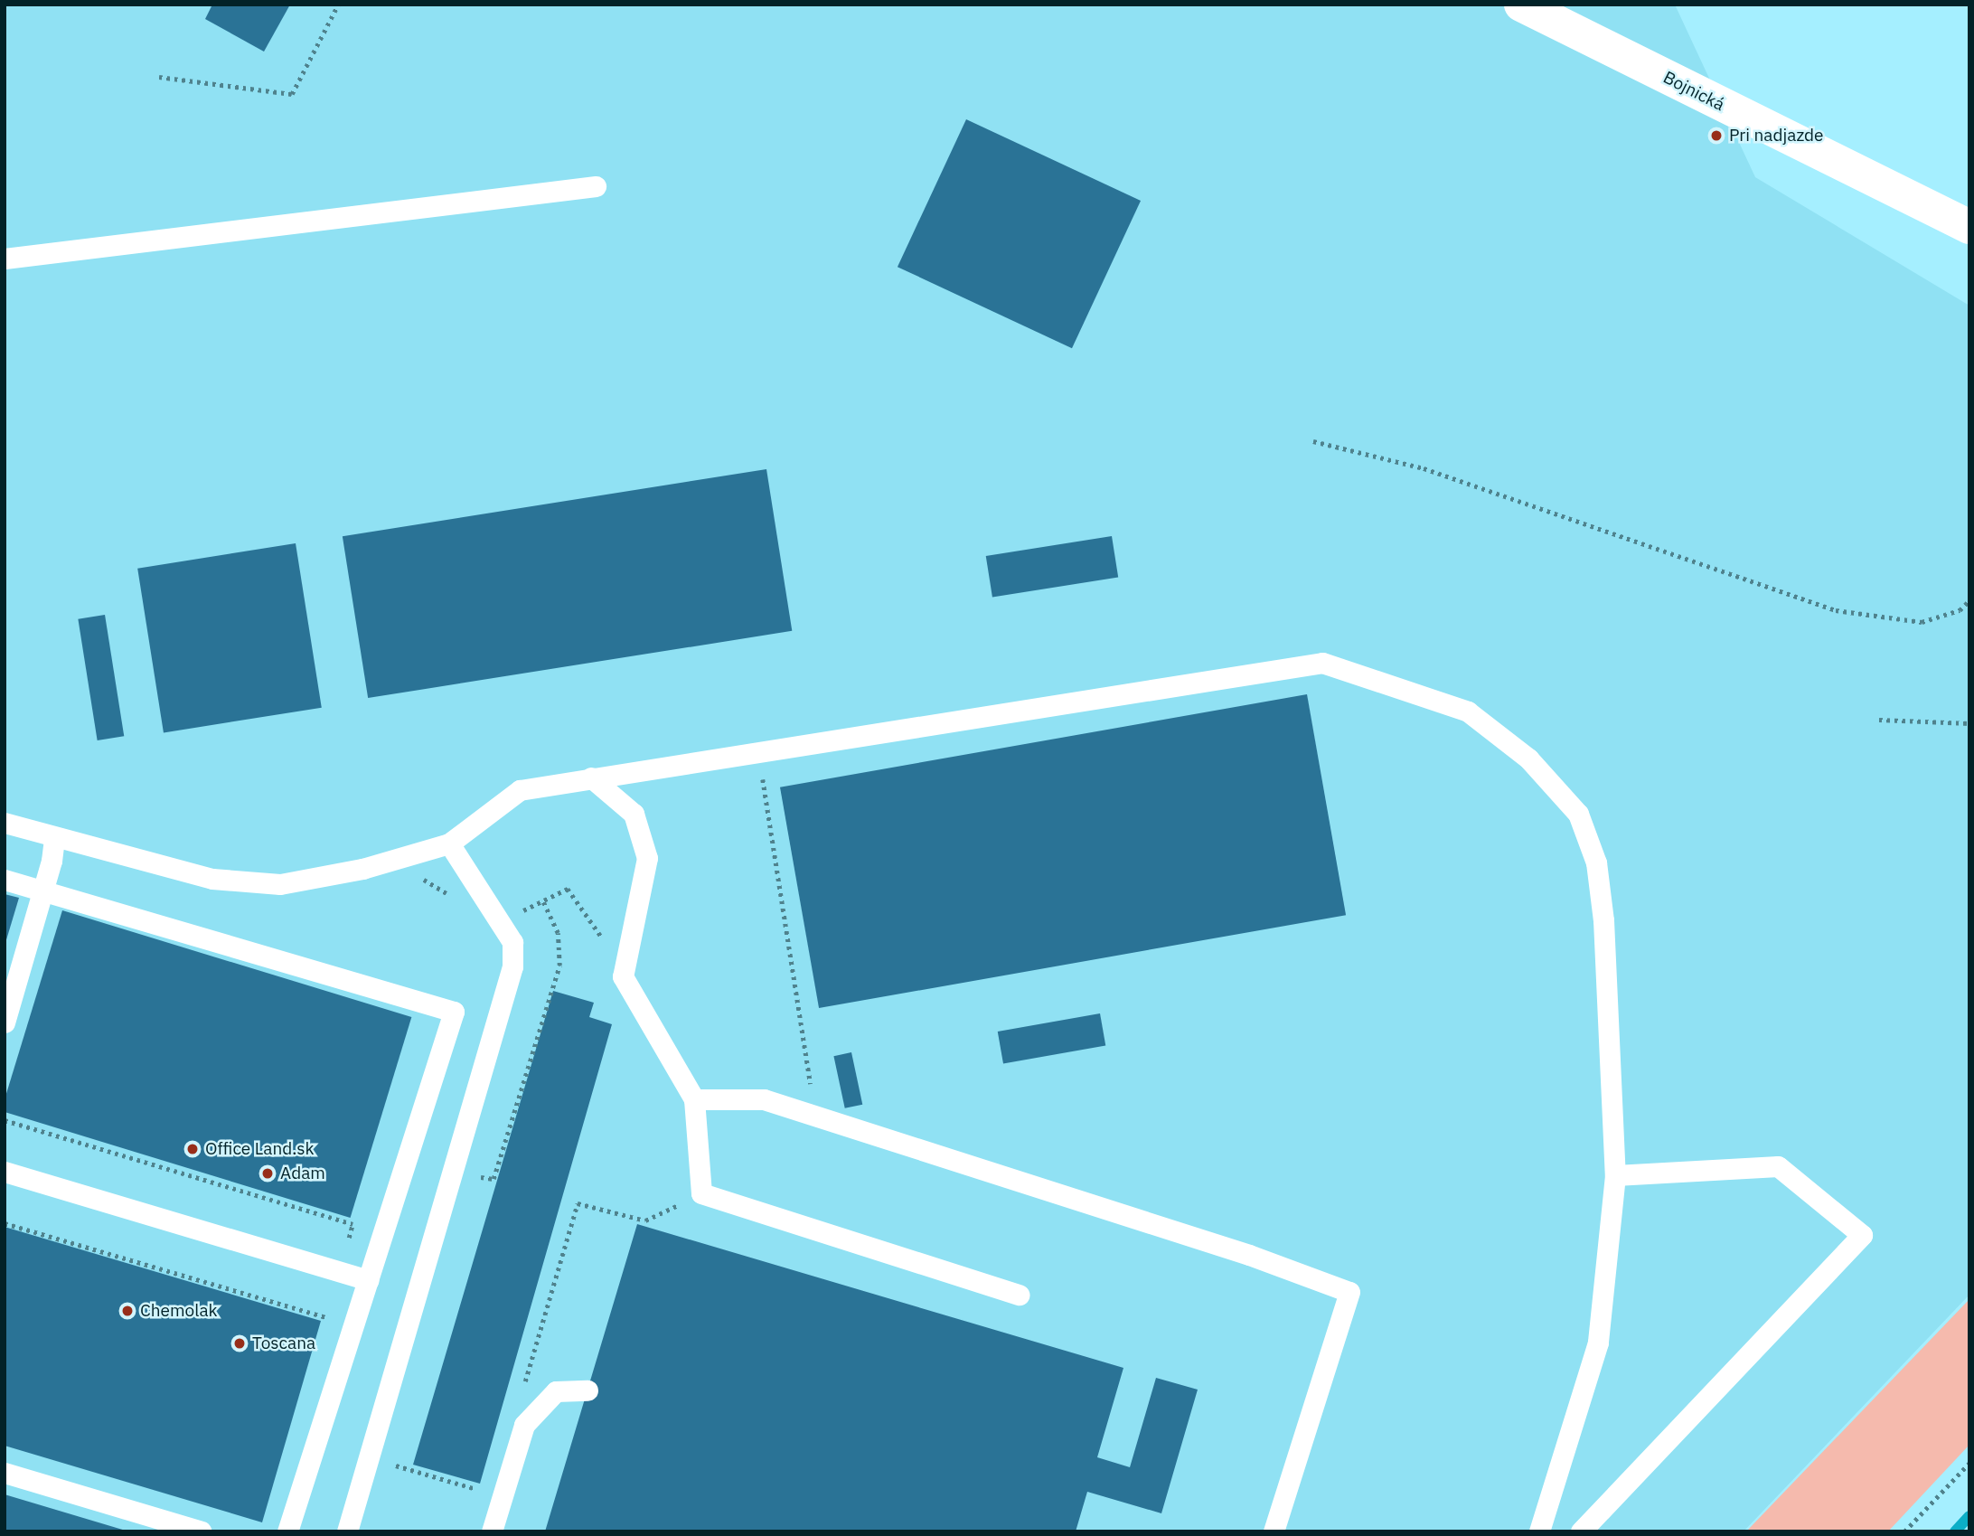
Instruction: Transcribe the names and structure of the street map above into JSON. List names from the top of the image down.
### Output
{
  "streets": {
    "street": ["Bojnická"]
  },
  "places": [
    "Pri nadjazde",
    "Office Land.sk",
    "Adam",
    "Chemolak",
    "Toscana"
  ]
}
